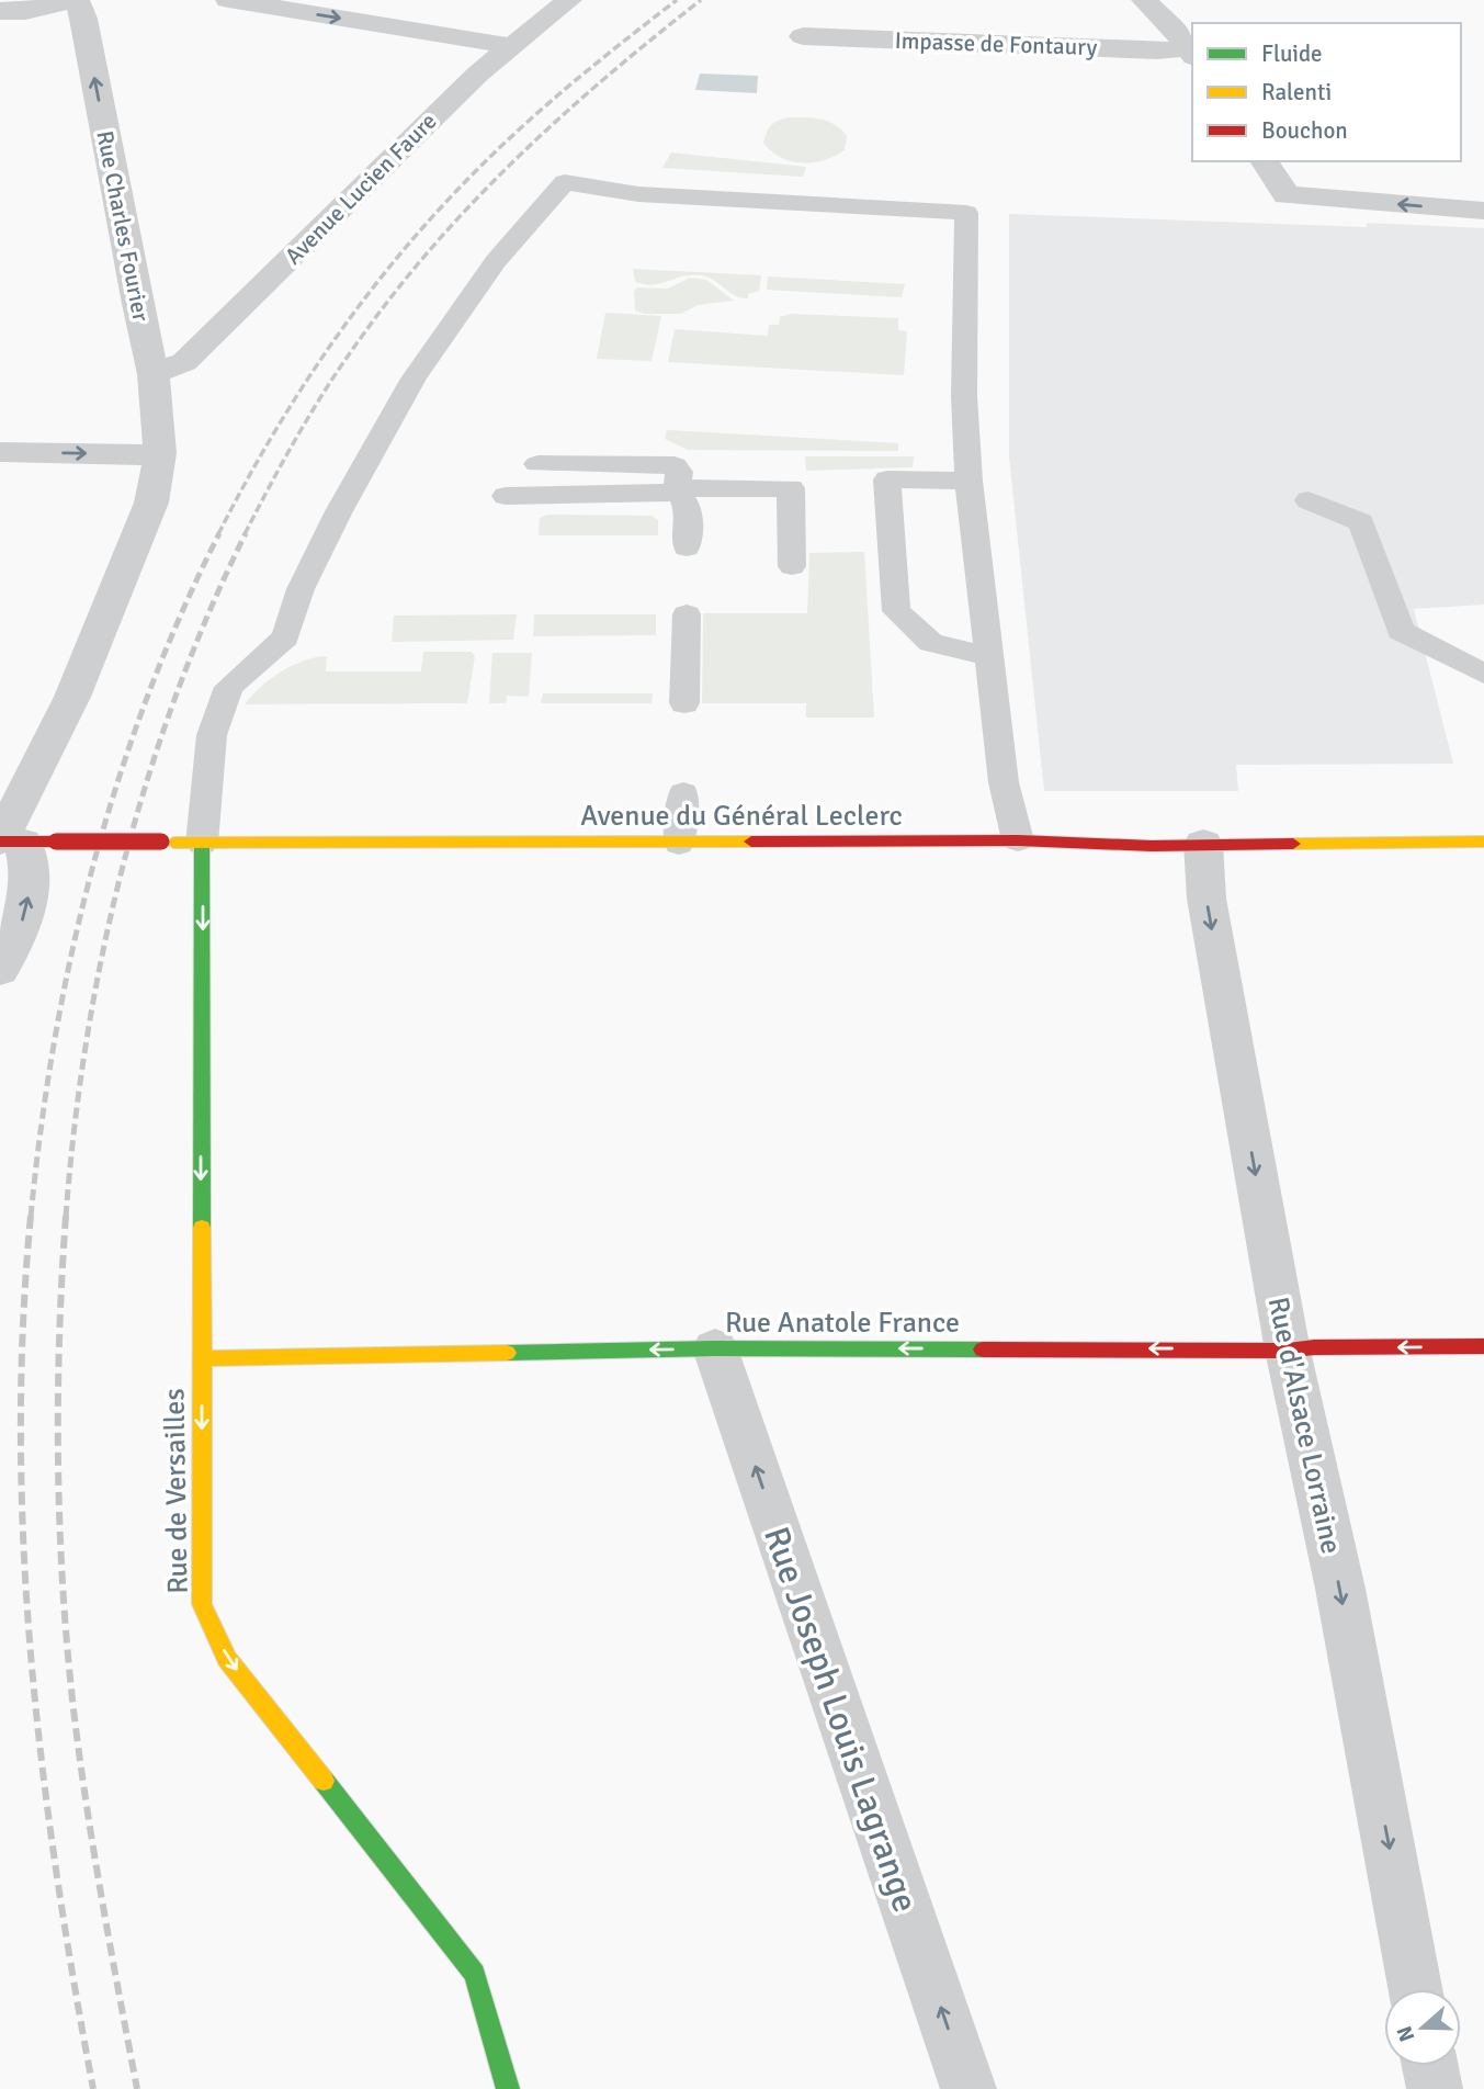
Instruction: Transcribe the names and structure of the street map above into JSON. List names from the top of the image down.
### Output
{
  "streets": {
    "street": [
      "Impasse de Fontaury",
      "Avenue Lucien Faure",
      "Rue Charles Fourier",
      "Avenue du Général Leclerc",
      "Rue Anatole France",
      "Rue d'Alsace Lorraine",
      "Rue de Versailles",
      "Rue Joseph Louis Lagrange"
    ]
  },
  "crossings": [
    ["Avenue Lucien Faure", "Rue Charles Fourier"],
    ["Avenue du Général Leclerc", "Rue d'Alsace Lorraine"],
    ["Avenue du Général Leclerc", "Rue de Versailles"],
    ["Rue Anatole France", "Rue d'Alsace Lorraine"],
    ["Rue Anatole France", "Rue de Versailles"],
    ["Rue Anatole France", "Rue Joseph Louis Lagrange"]
  ],
  "one_way": [
    "Rue Charles Fourier",
    "Rue Anatole France",
    "Rue d'Alsace Lorraine",
    "Rue de Versailles",
    "Rue Joseph Louis Lagrange"
  ],
  "legend": ["Fluide", "Ralenti", "Bouchon"],
  "north": "left"
}
